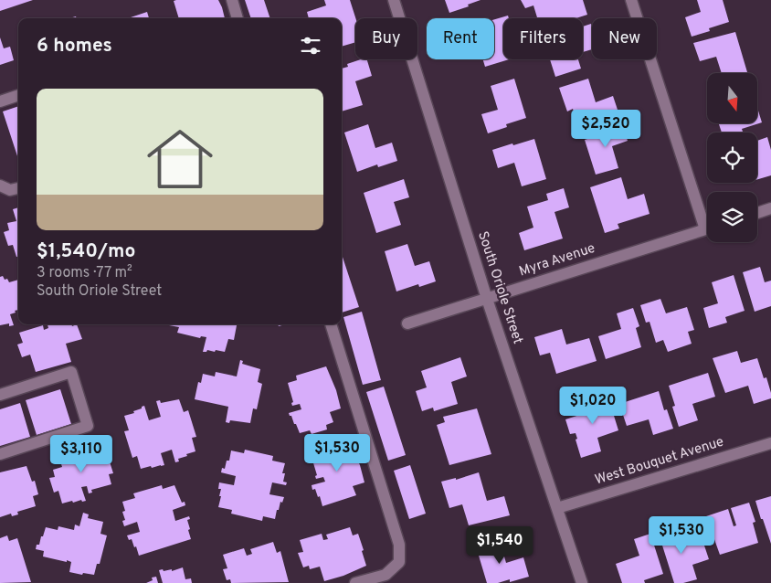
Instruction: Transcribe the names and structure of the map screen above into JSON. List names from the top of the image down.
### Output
{
  "streets": {
    "street": ["Myra Avenue", "South Oriole Street", "West Bouquet Avenue"]
  },
  "crossings": [
    ["Myra Avenue", "South Oriole Street"],
    ["South Oriole Street", "West Bouquet Avenue"]
  ],
  "north": "bottom",
  "page": {
    "chip": [
      "Buy",
      "Rent",
      "Filters",
      "New"
    ],
    "heading": "6 homes",
    "list": [
      {
        "name": "$1,540/mo",
        "note": "3 rooms · 77 m² · South Oriole Street"
      }
    ],
    "price": [
      "$2,520",
      "$1,020",
      "$1,530",
      "$3,110",
      "$1,530",
      "$1,540"
    ]
  }
}
